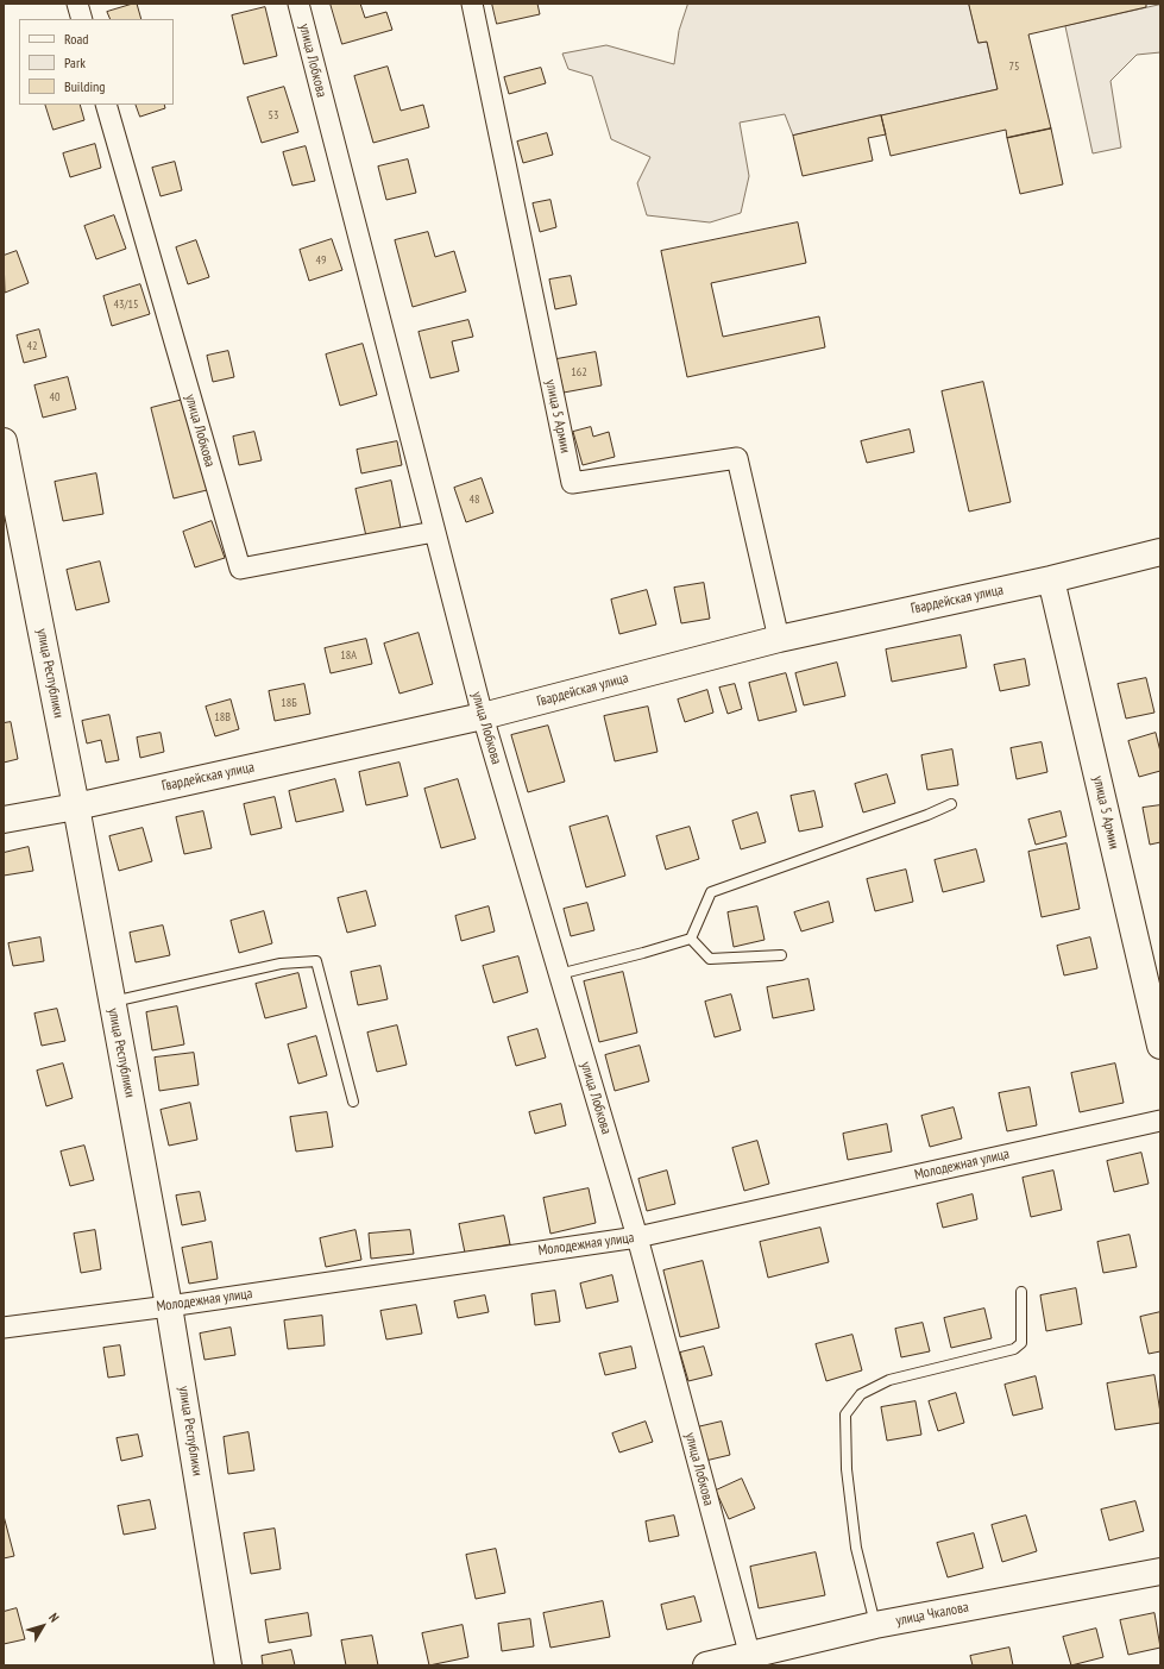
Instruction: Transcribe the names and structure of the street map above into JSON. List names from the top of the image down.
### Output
{
  "streets": {
    "main road": [
      "улица 5 Армии",
      "Гвардейская улица",
      "улица Республики",
      "улица Чкалова"
    ],
    "street": ["улица Лобкова", "Молодежная улица"]
  },
  "crossings": [
    ["улица Лобкова", "Гвардейская улица"],
    ["улица Лобкова", "Молодежная улица"],
    ["улица Лобкова", "улица Чкалова"],
    ["улица 5 Армии", "Гвардейская улица"],
    ["Гвардейская улица", "улица Республики"],
    ["улица Республики", "Молодежная улица"]
  ],
  "house_numbers": [
    "75",
    "53",
    "49",
    "43/15",
    "42",
    "162",
    "40",
    "48",
    "18А",
    "18Б",
    "18В"
  ],
  "legend": ["Road", "Park", "Building"],
  "north": "top right"
}
